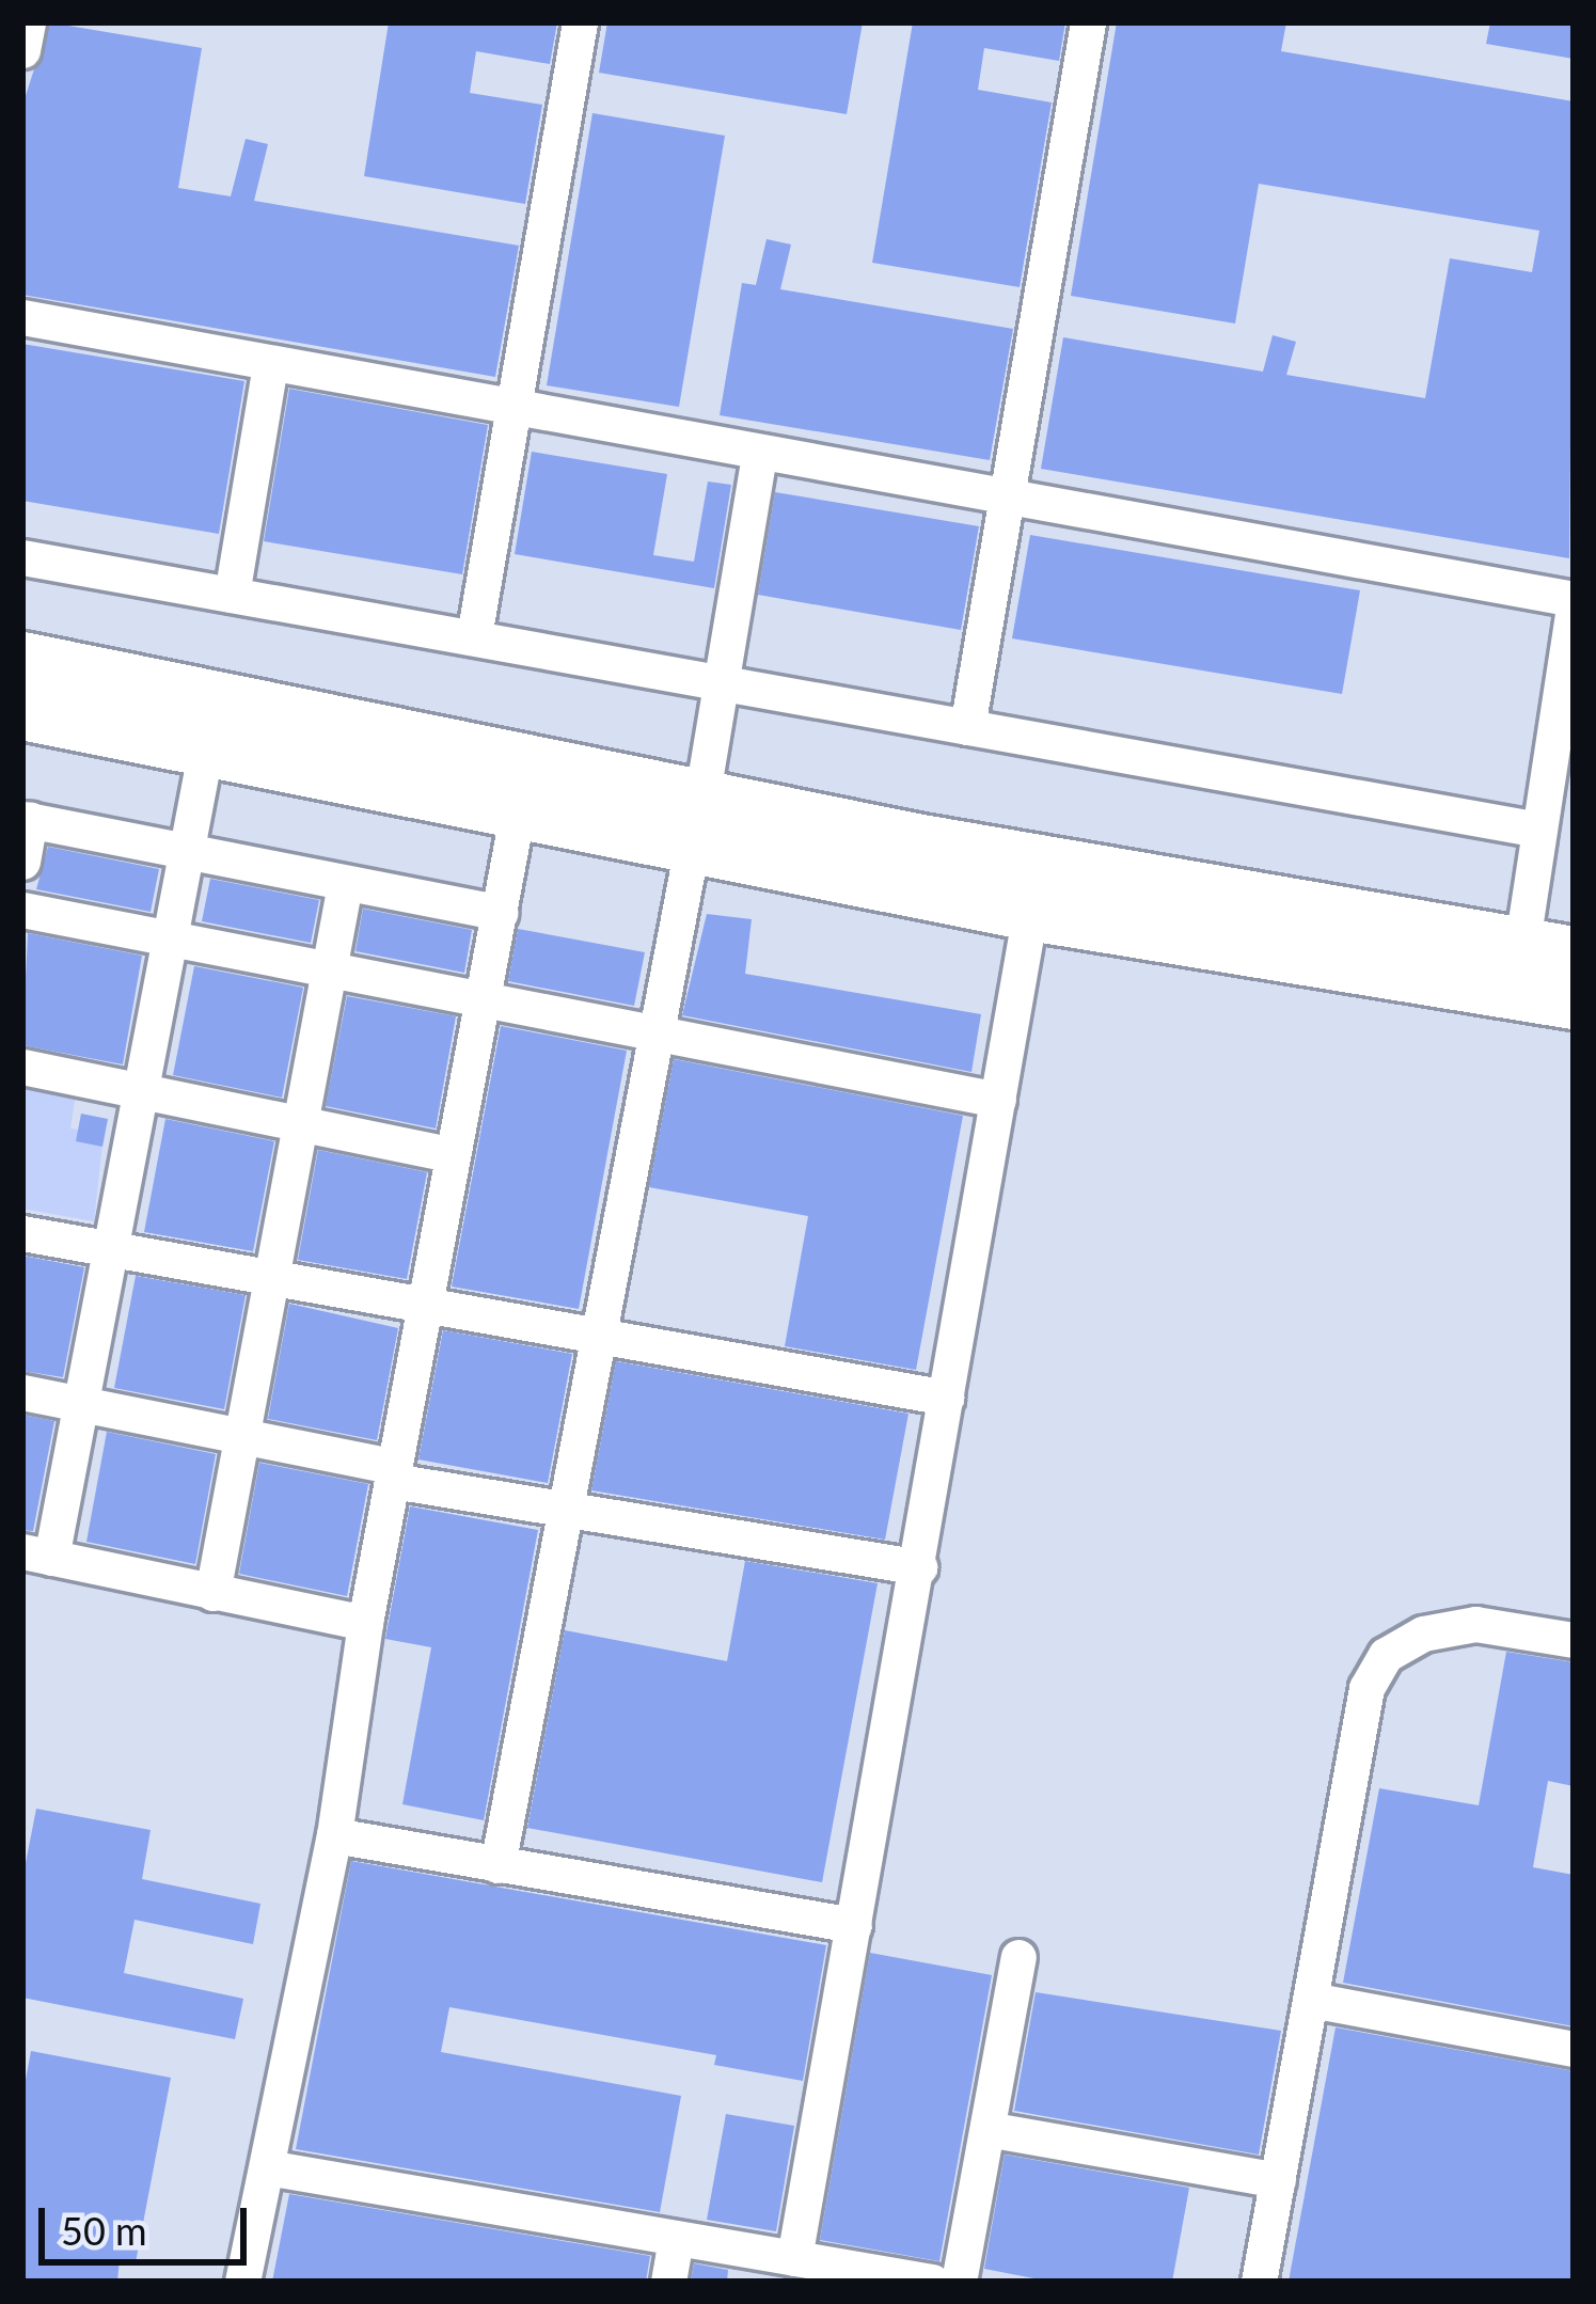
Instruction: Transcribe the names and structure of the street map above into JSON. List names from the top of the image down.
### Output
{
  "scale_bar": "50 m"
}
